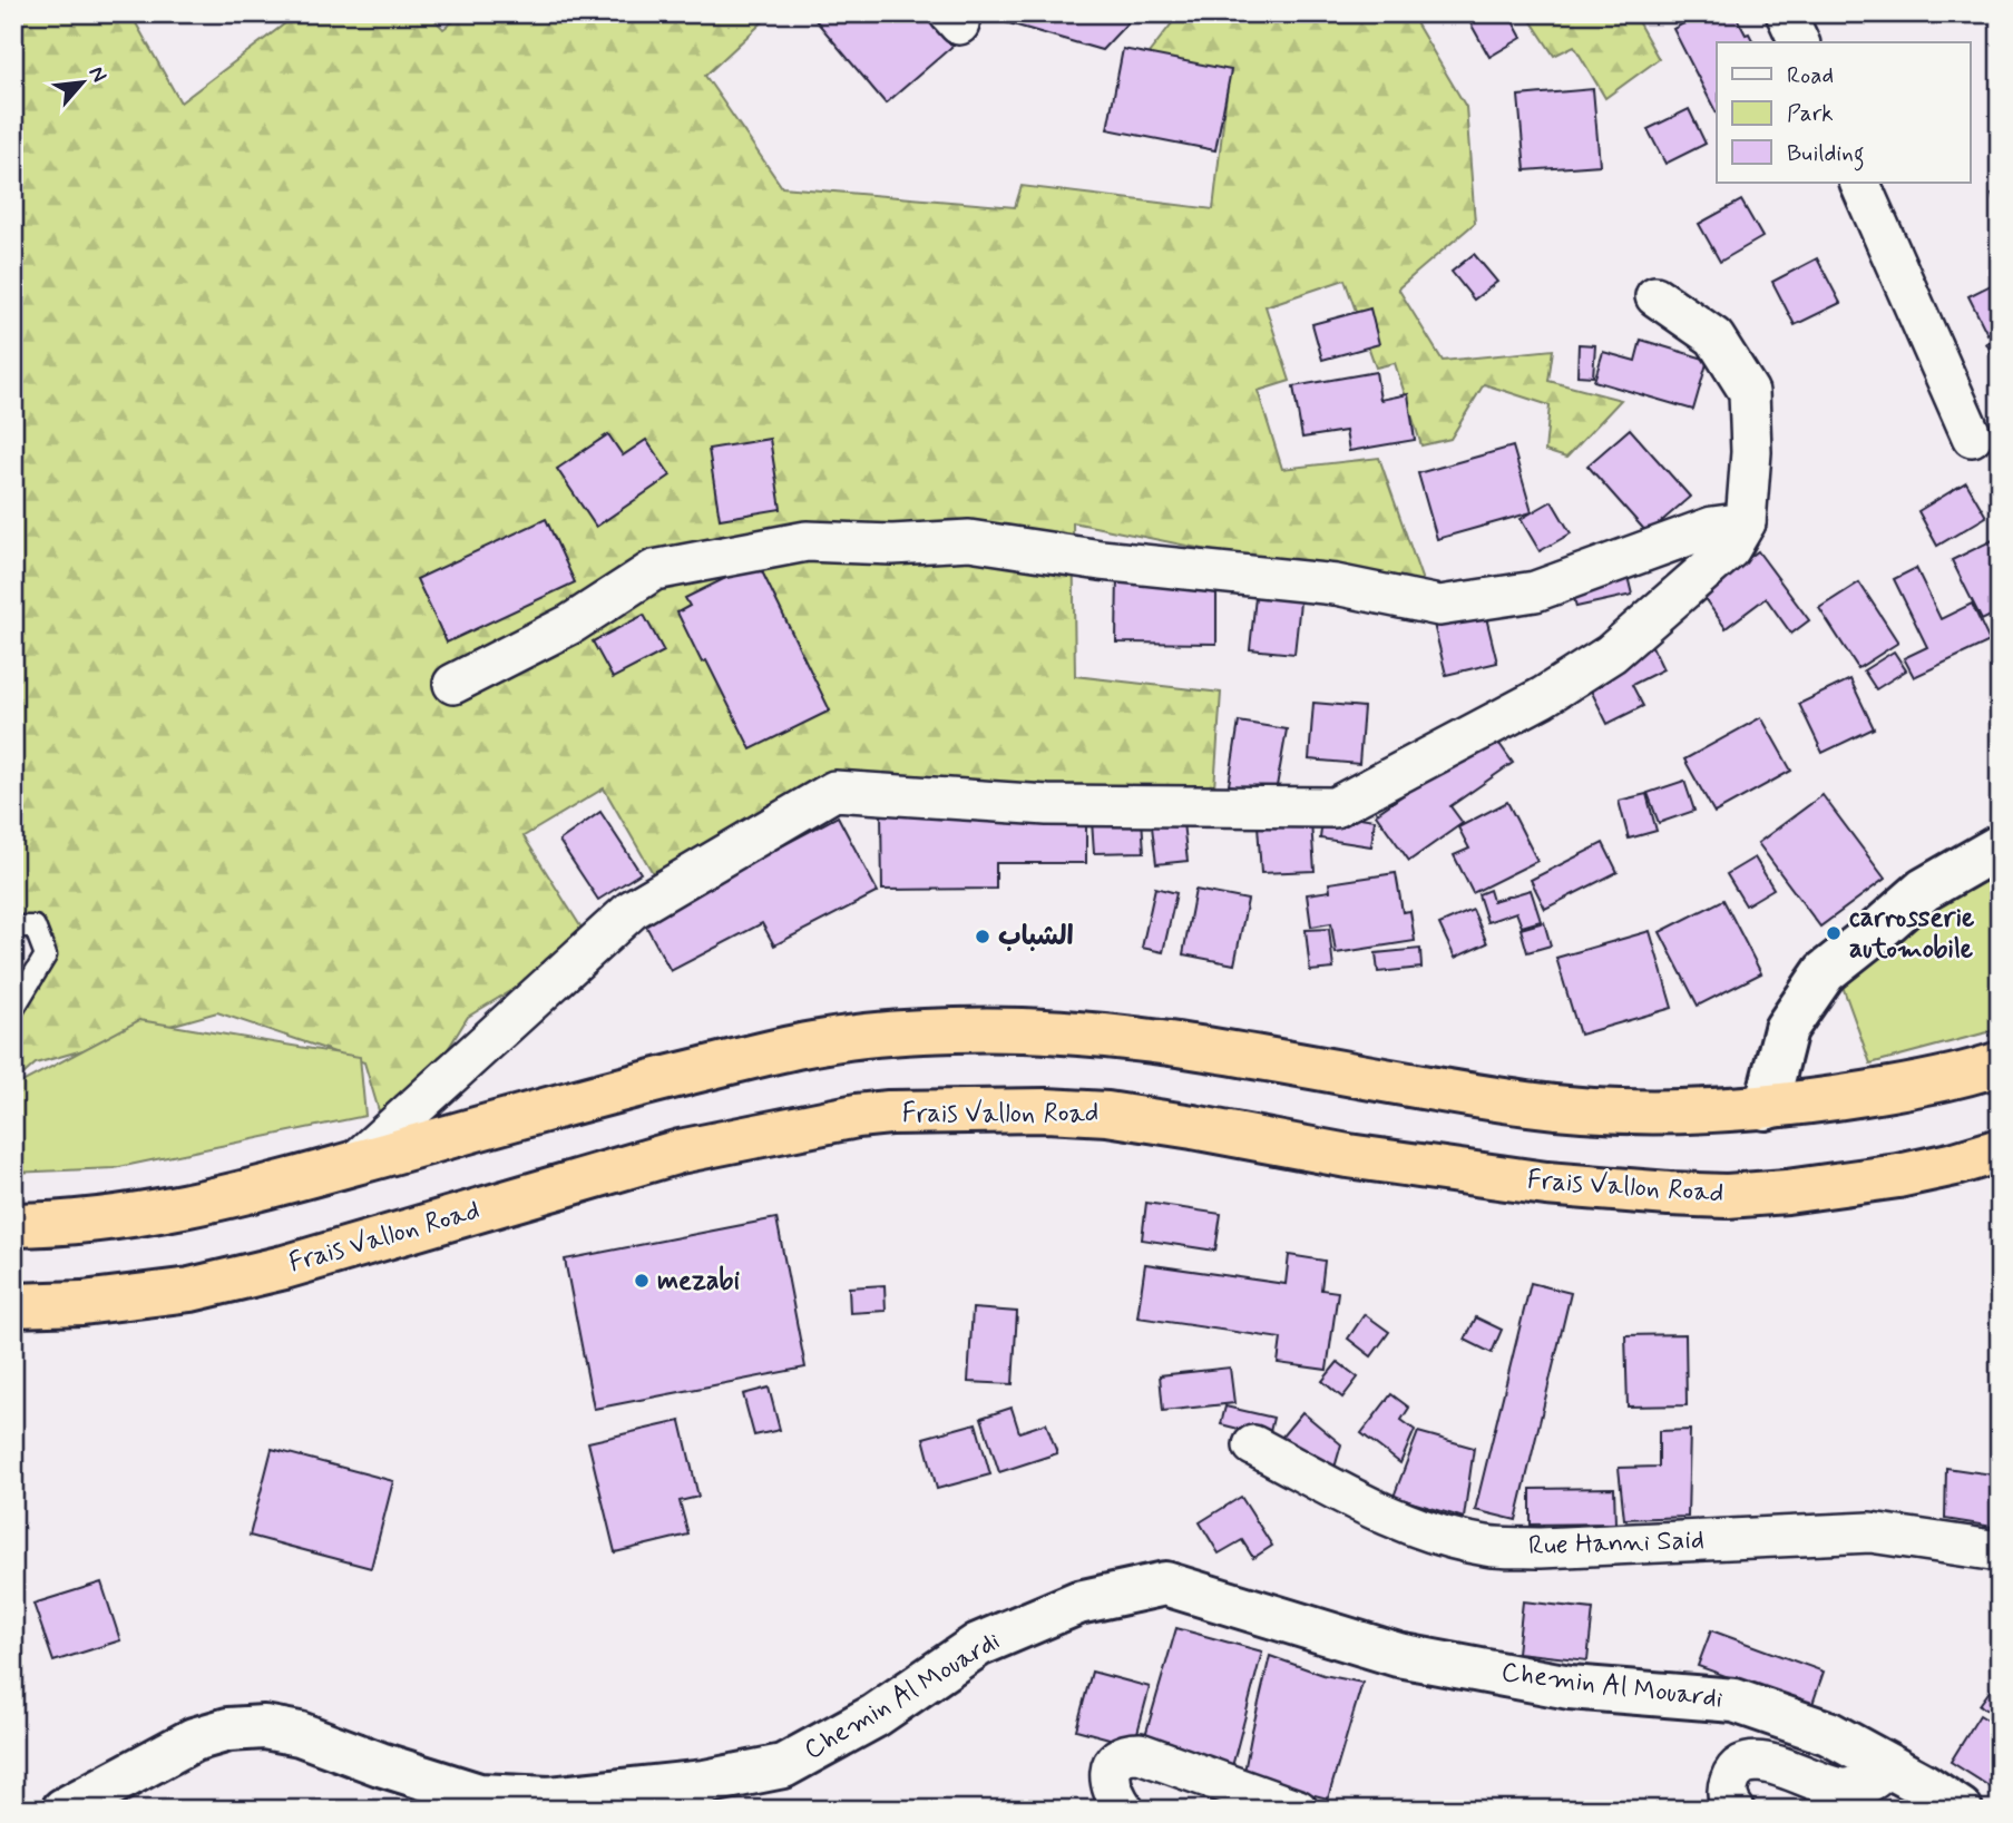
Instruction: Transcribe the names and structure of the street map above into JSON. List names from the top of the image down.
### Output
{
  "streets": {
    "highway": ["Frais Vallon Road"],
    "street": ["Rue Hanni Said", "Chemin Al Mouardi"]
  },
  "places": ["carrosserie automobile", "الشباب", "mezabi"],
  "legend": ["Road", "Park", "Building"],
  "north": "top right"
}
